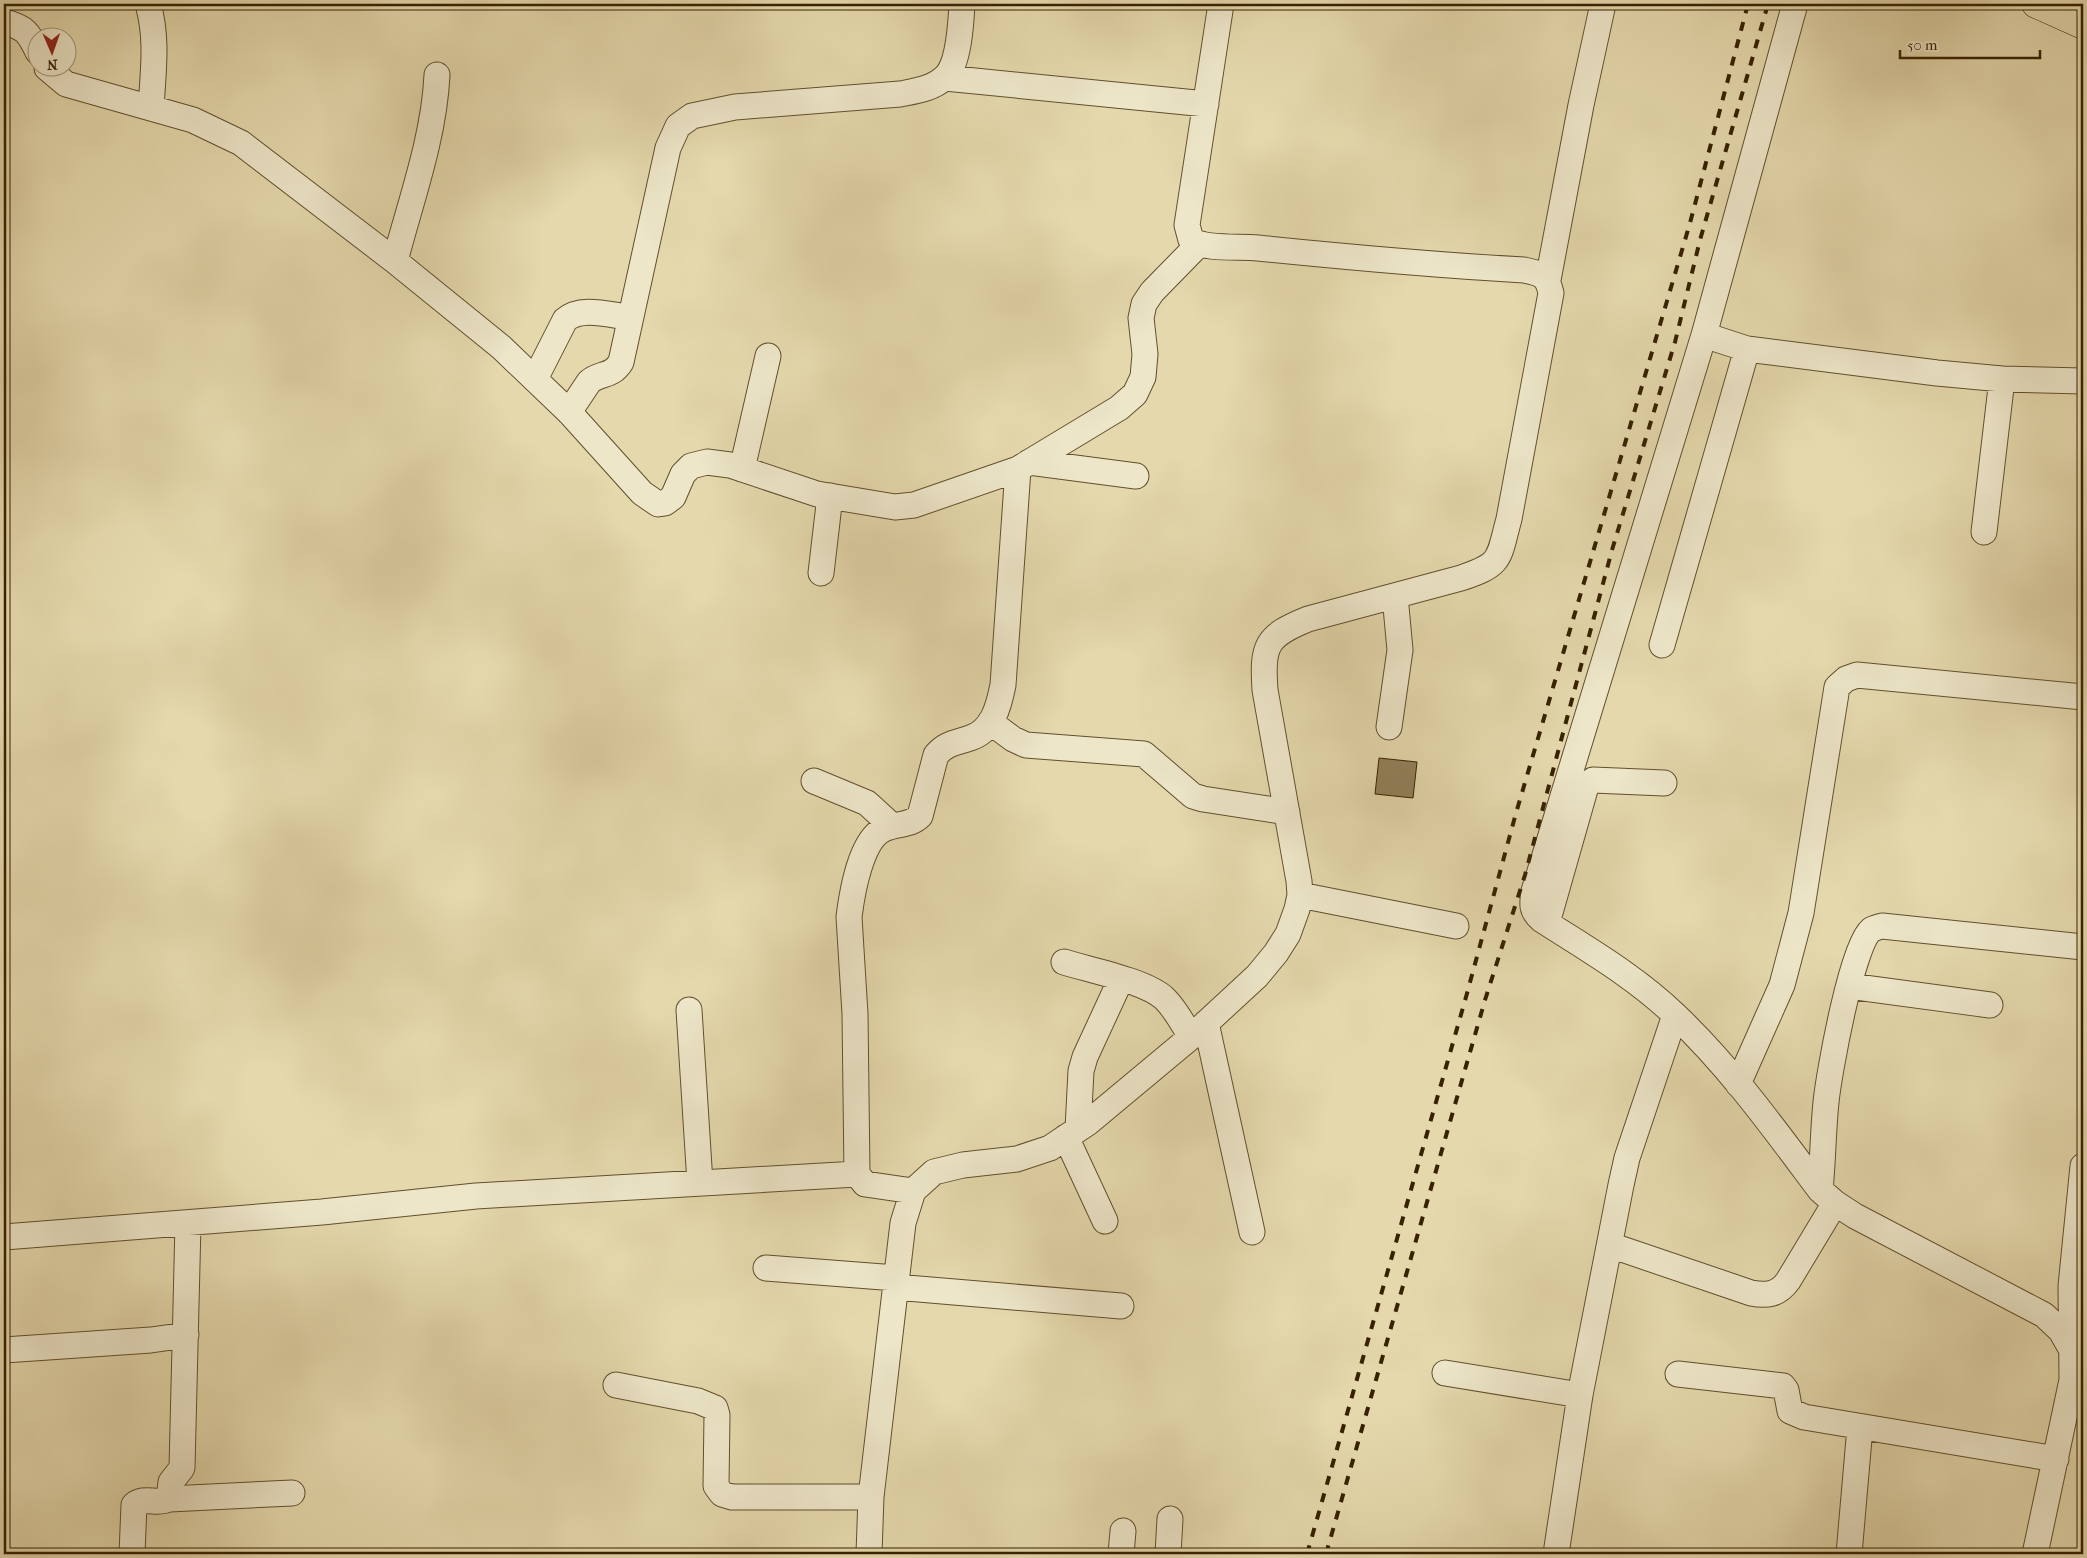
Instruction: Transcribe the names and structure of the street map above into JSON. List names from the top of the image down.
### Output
{
  "scale_bar": "50 m",
  "north": "bottom"
}
